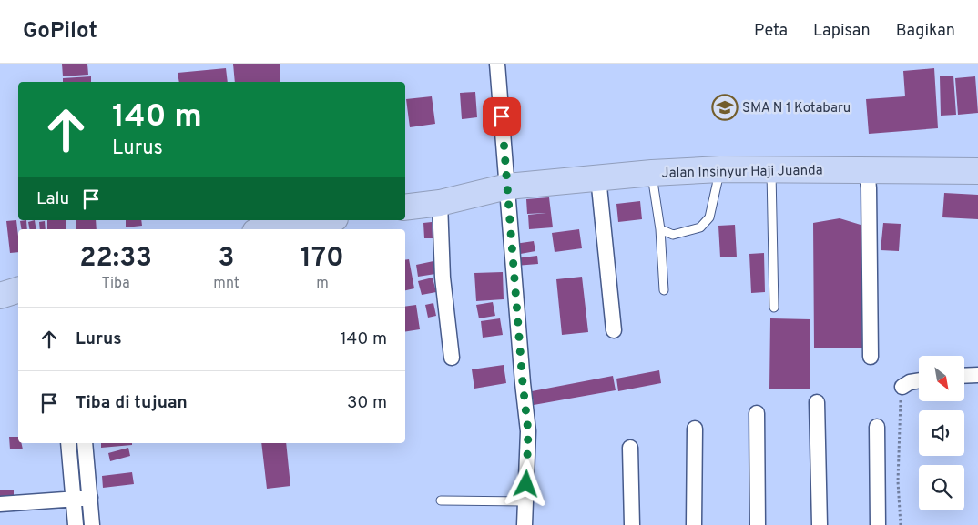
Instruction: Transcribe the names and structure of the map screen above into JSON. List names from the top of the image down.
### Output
{
  "streets": {
    "highway": ["Jalan Insinyur Haji Juanda"]
  },
  "places": {
    "school or university": ["SMA N 1 Kotabaru"]
  },
  "north": "bottom right",
  "page": {
    "header": "GoPilot",
    "nav": ["Peta", "Lapisan", "Bagikan"],
    "turn": ["140 m", "Lurus"],
    "then": "Lalu",
    "eta": [
      "22:33",
      "Tiba",
      "3",
      "mnt",
      "170",
      "m"
    ],
    "list": [
      {
        "name": "Lurus",
        "value": "140 m"
      },
      {
        "name": "Tiba di tujuan",
        "value": "30 m"
      }
    ]
  }
}
